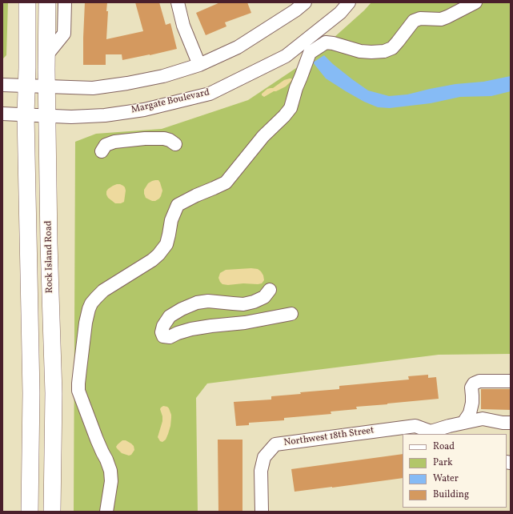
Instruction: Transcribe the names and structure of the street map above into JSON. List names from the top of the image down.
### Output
{
  "streets": {
    "main road": ["Rock Island Road"],
    "street": ["Margate Boulevard", "Northwest 18th Street"]
  },
  "crossings": [
    ["Margate Boulevard", "Rock Island Road"]
  ],
  "legend": [
    "Road",
    "Park",
    "Water",
    "Building"
  ]
}
